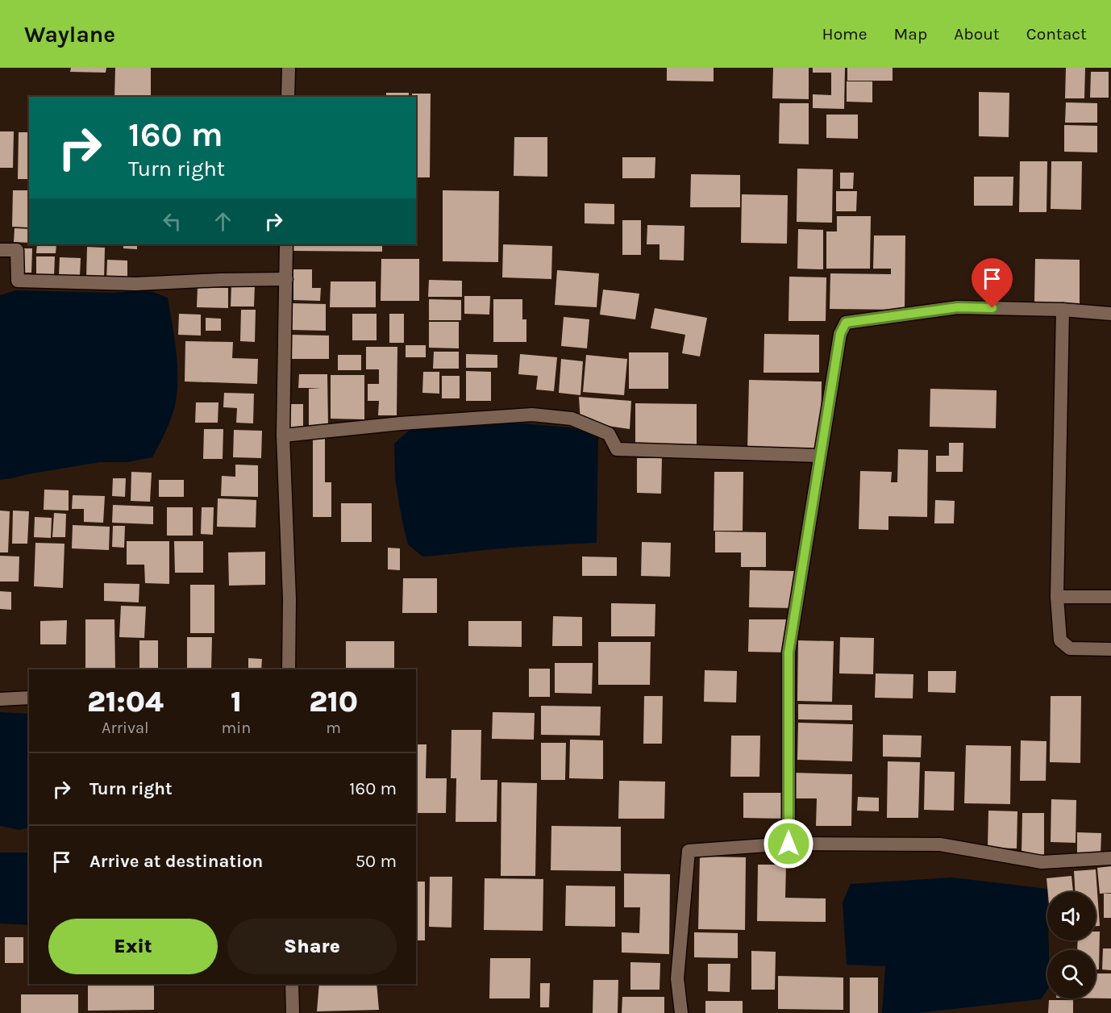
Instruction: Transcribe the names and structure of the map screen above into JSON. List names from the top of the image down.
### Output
{
  "page": {
    "header": "Waylane",
    "nav": [
      "Home",
      "Map",
      "About",
      "Contact"
    ],
    "turn": ["160 m", "Turn right"],
    "eta": [
      "21:04",
      "Arrival",
      "1",
      "min",
      "210",
      "m"
    ],
    "list": [
      {
        "name": "Turn right",
        "value": "160 m"
      },
      {
        "name": "Arrive at destination",
        "value": "50 m"
      }
    ],
    "buttons": ["Exit", "Share"]
  }
}
